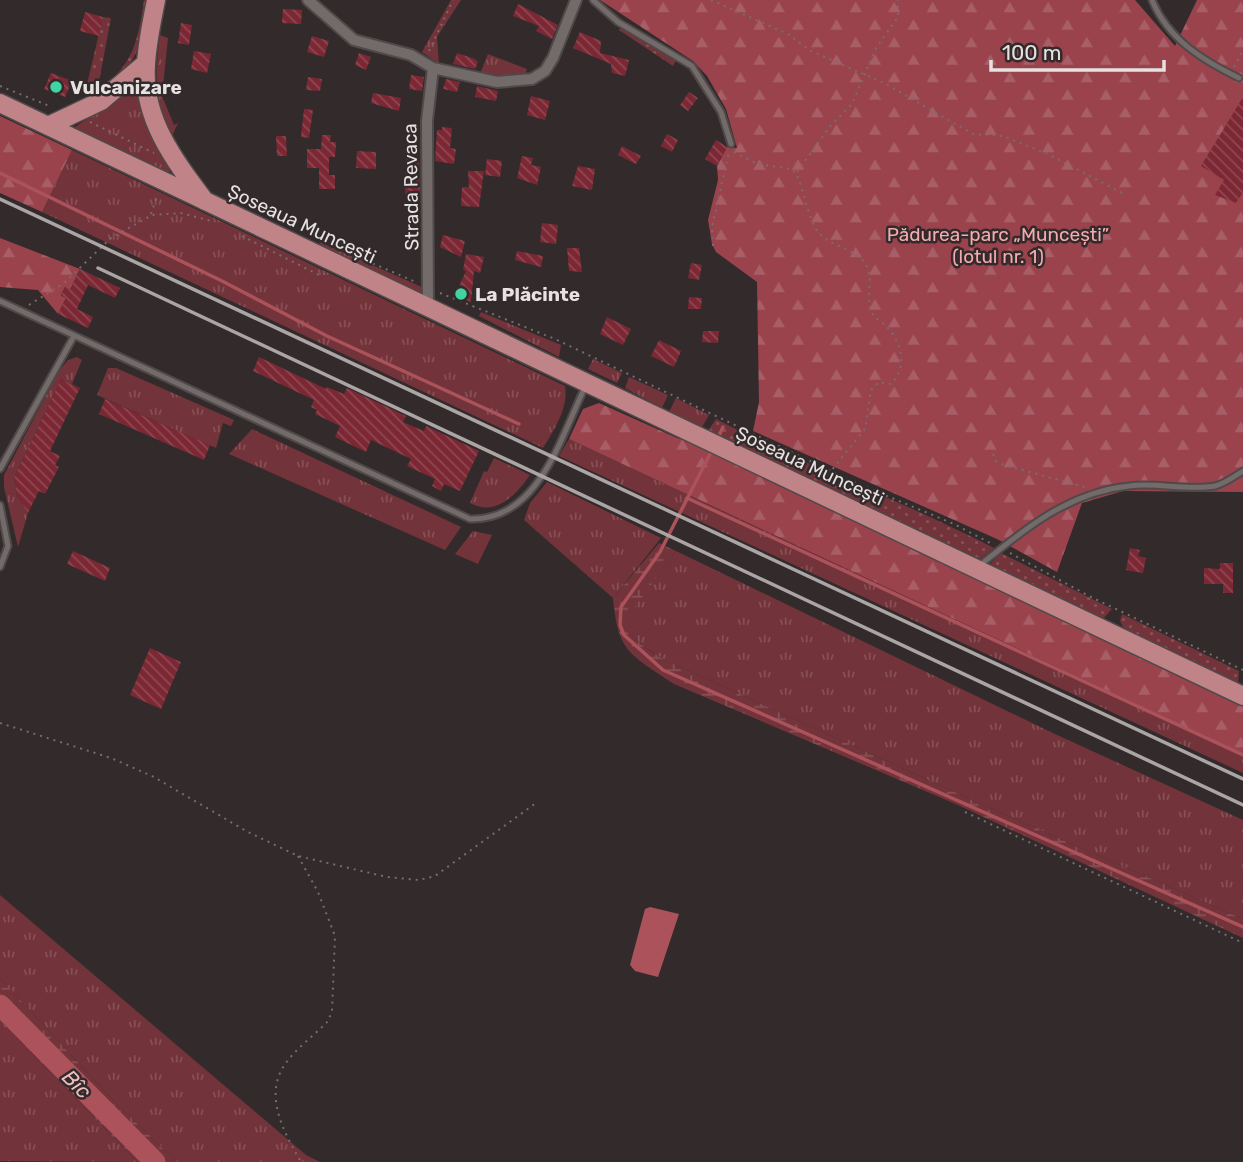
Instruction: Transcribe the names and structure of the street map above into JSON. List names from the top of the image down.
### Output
{
  "streets": {
    "main road": ["Șoseaua Muncești"],
    "street": ["Strada Revaca"]
  },
  "crossings": [
    ["Strada Revaca", "Șoseaua Muncești"]
  ],
  "water": ["Bîc"],
  "parks": ["Pădurea-parc „Muncești” (lotul nr. 1)"],
  "places": ["Vulcanizare", "La Plăcinte"],
  "scale_bar": "100 m"
}
